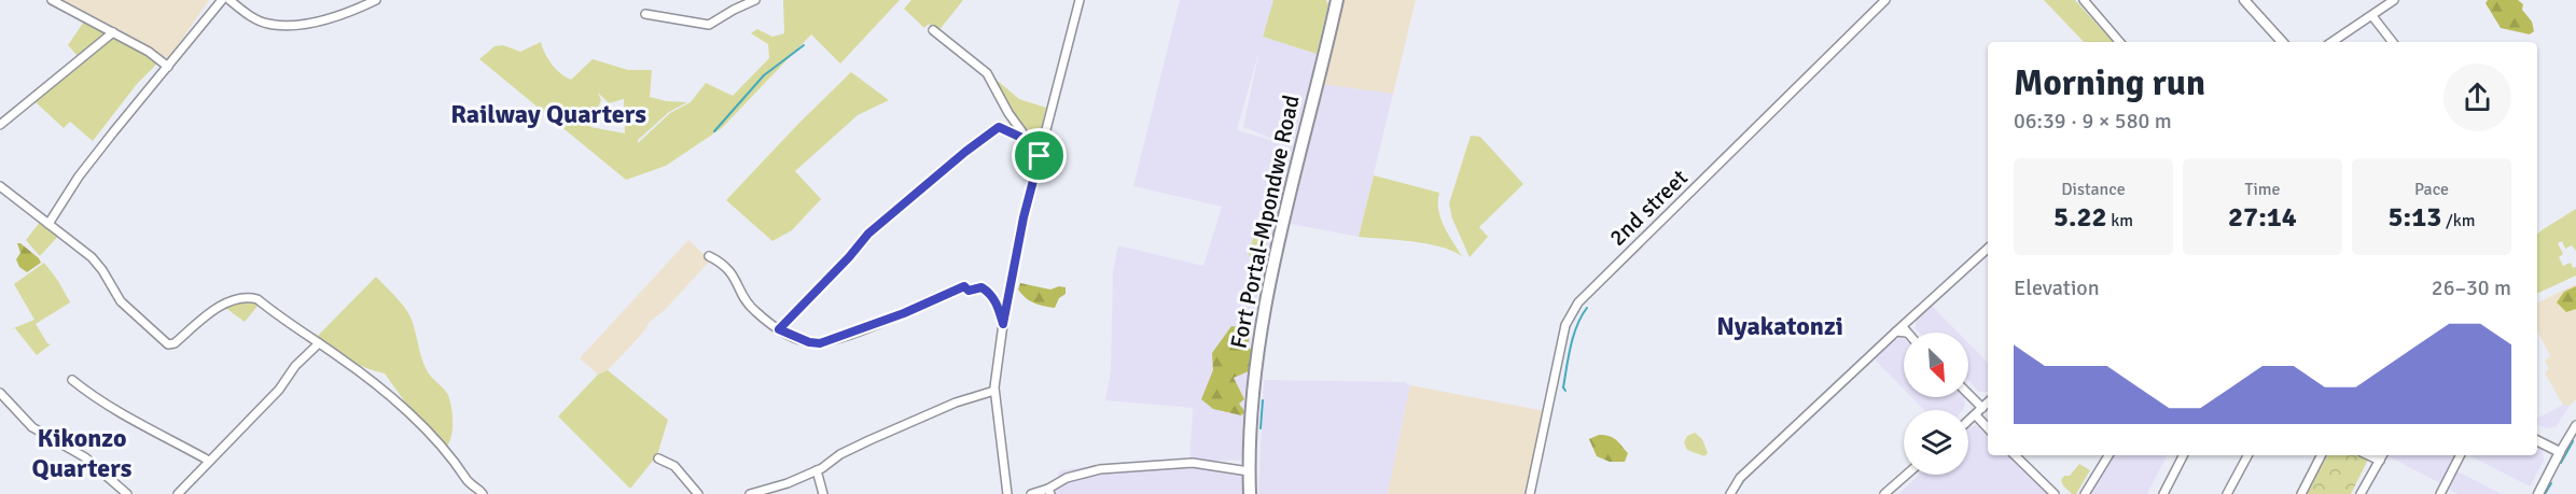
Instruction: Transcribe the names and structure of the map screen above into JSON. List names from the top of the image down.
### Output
{
  "streets": {
    "highway": ["Fort Portal-Mpondwe Road"],
    "street": ["2nd street"]
  },
  "districts": ["Railway Quarters", "Nyakatonzi", "Kikonzo Quarters"],
  "north": "bottom right",
  "page": {
    "heading": ["Morning run", "06:39 · 9 × 580 m"],
    "stats": [
      ["Distance", "5.22 km"],
      ["Time", "27:14"],
      ["Pace", "5:13 /km"]
    ],
    "chart": ["Elevation", "26–30 m"]
  }
}
